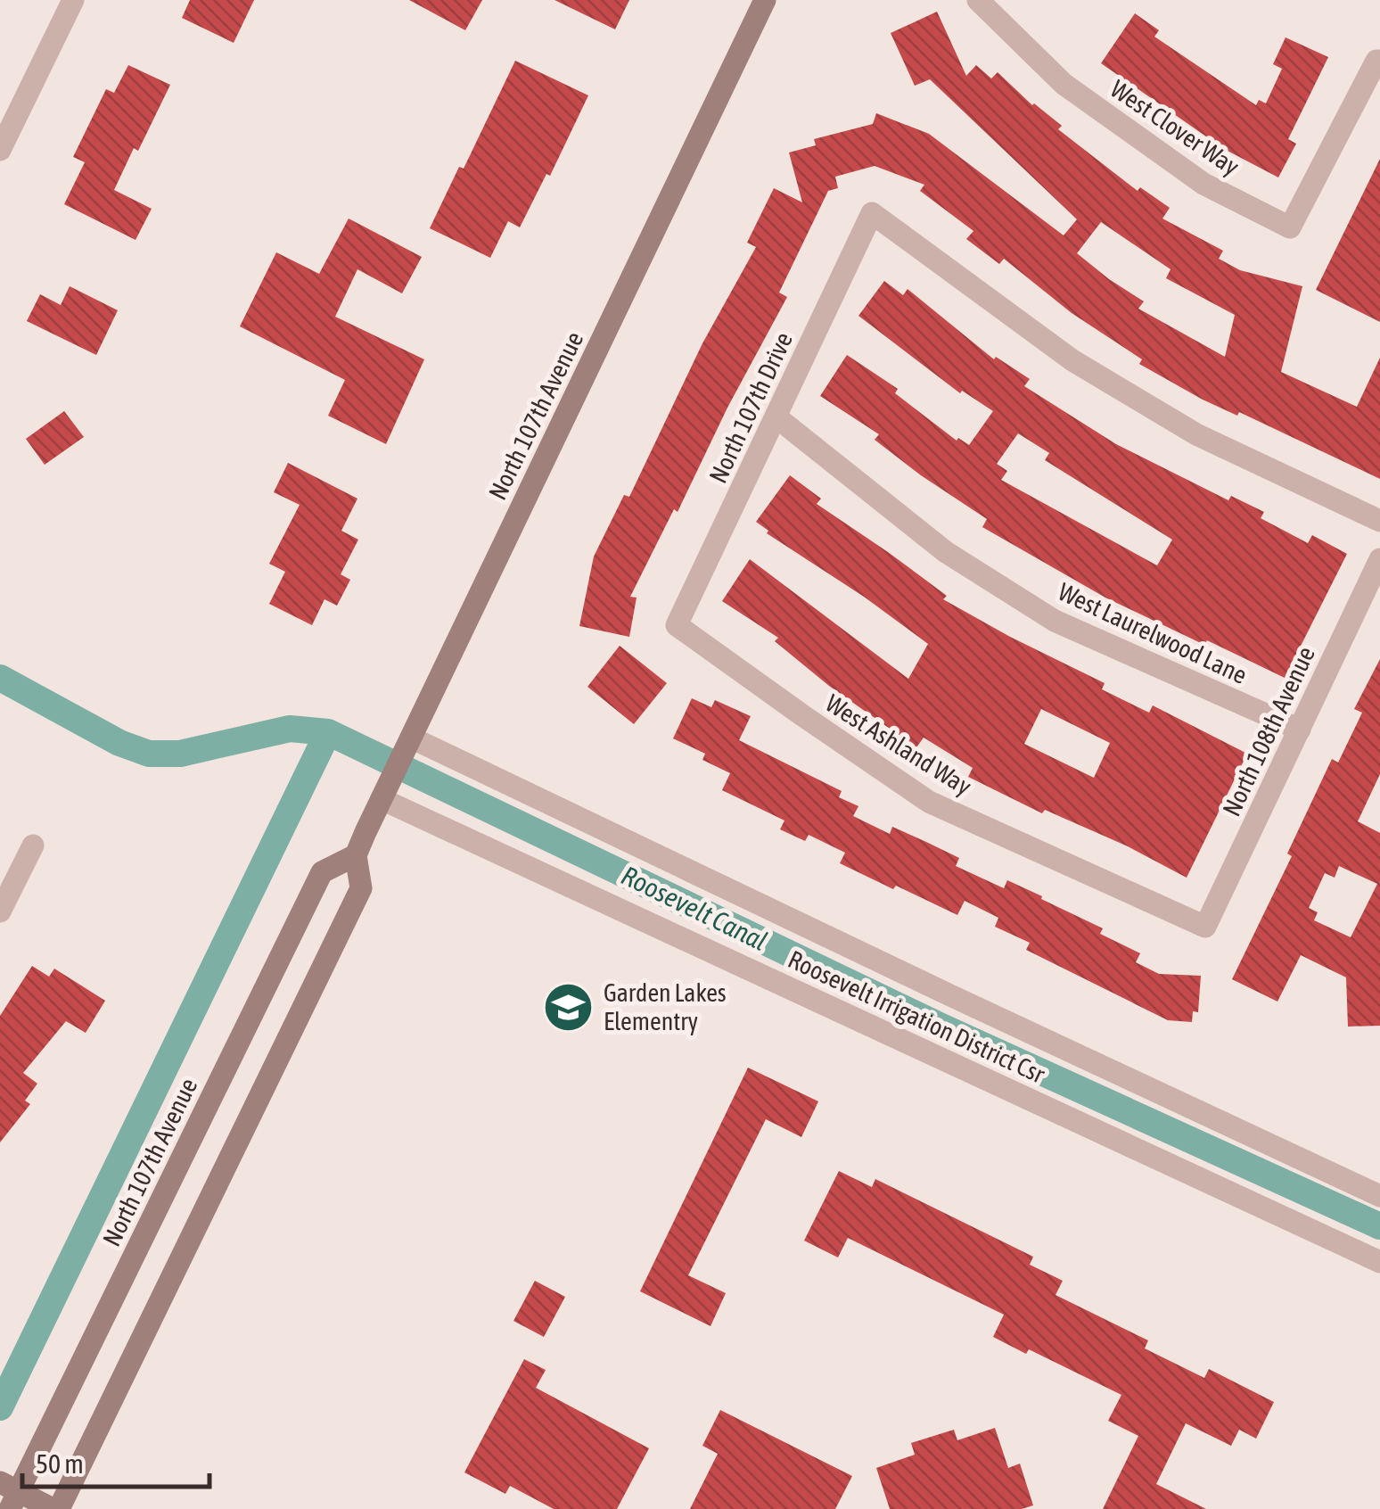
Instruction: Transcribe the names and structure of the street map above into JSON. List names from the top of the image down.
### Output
{
  "streets": {
    "main road": ["North 107th Avenue"],
    "street": [
      "West Clover Way",
      "North 107th Drive",
      "West Laurelwood Lane",
      "North 108th Avenue",
      "West Ashland Way",
      "Roosevelt Irrigation District Csr"
    ]
  },
  "crossings": [
    ["North 107th Drive", "West Laurelwood Lane"],
    ["North 107th Drive", "West Ashland Way"],
    ["North 107th Avenue", "Roosevelt Irrigation District Csr"],
    ["West Laurelwood Lane", "North 108th Avenue"],
    ["North 108th Avenue", "West Ashland Way"]
  ],
  "water": ["Roosevelt Canal"],
  "places": {
    "school or university": ["Garden Lakes Elementry"]
  },
  "scale_bar": "50 m"
}
